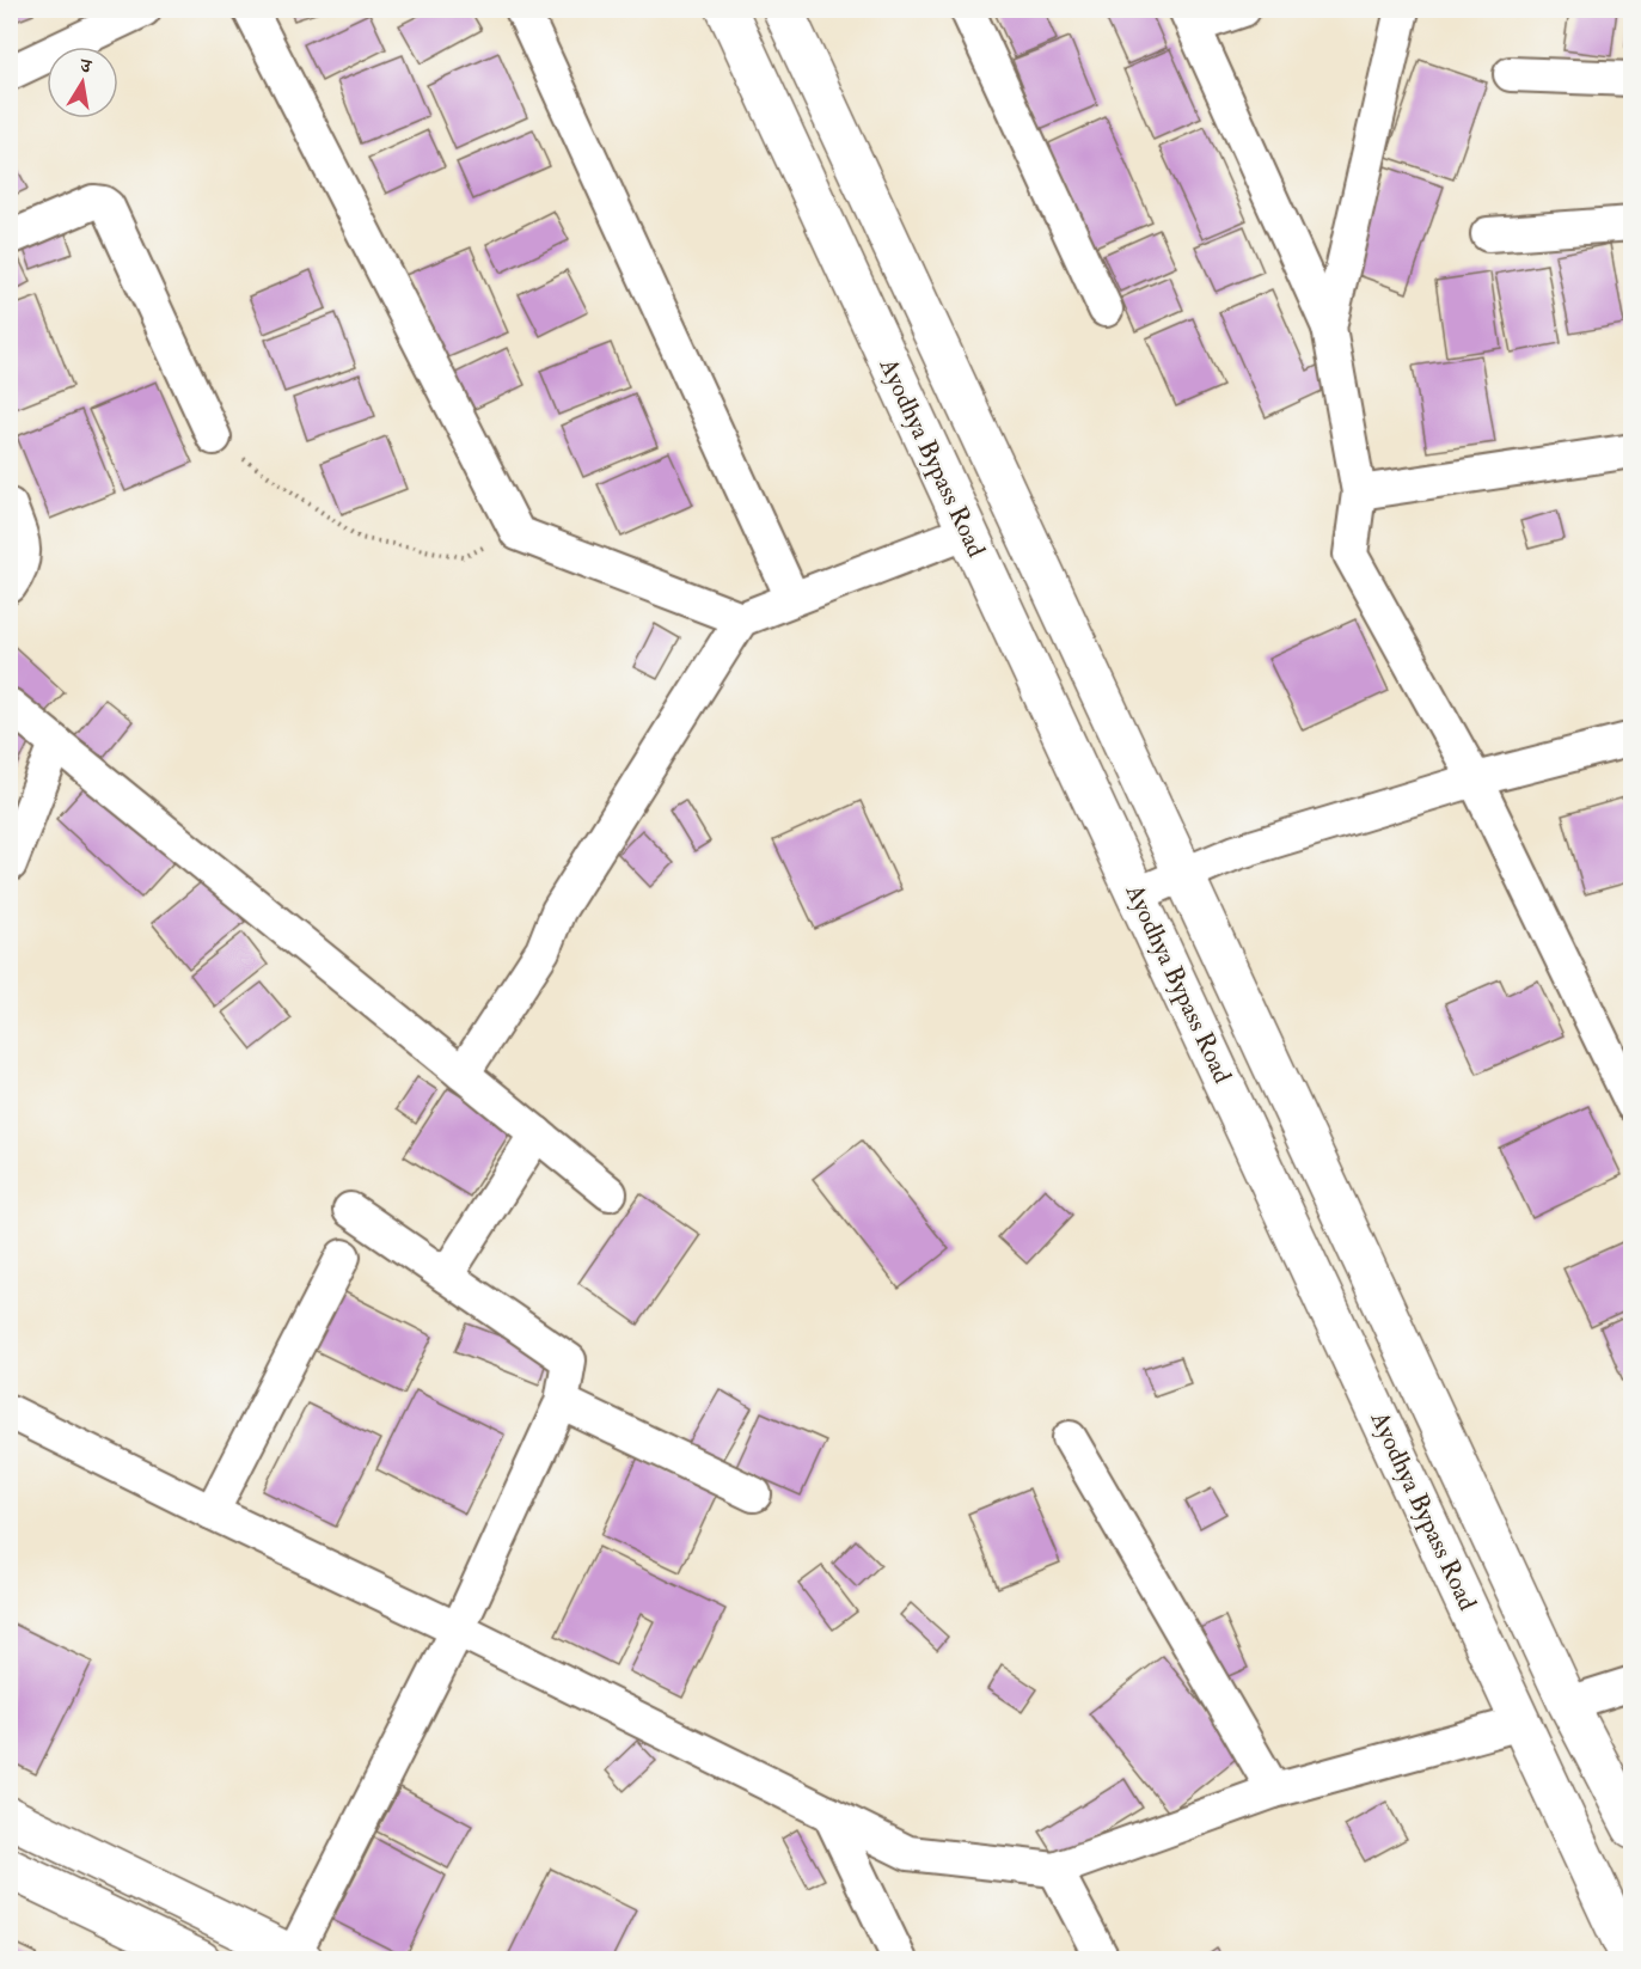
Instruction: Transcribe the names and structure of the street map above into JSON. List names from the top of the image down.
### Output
{
  "streets": {
    "main road": ["Ayodhya Bypass Road"]
  },
  "north": "top"
}
